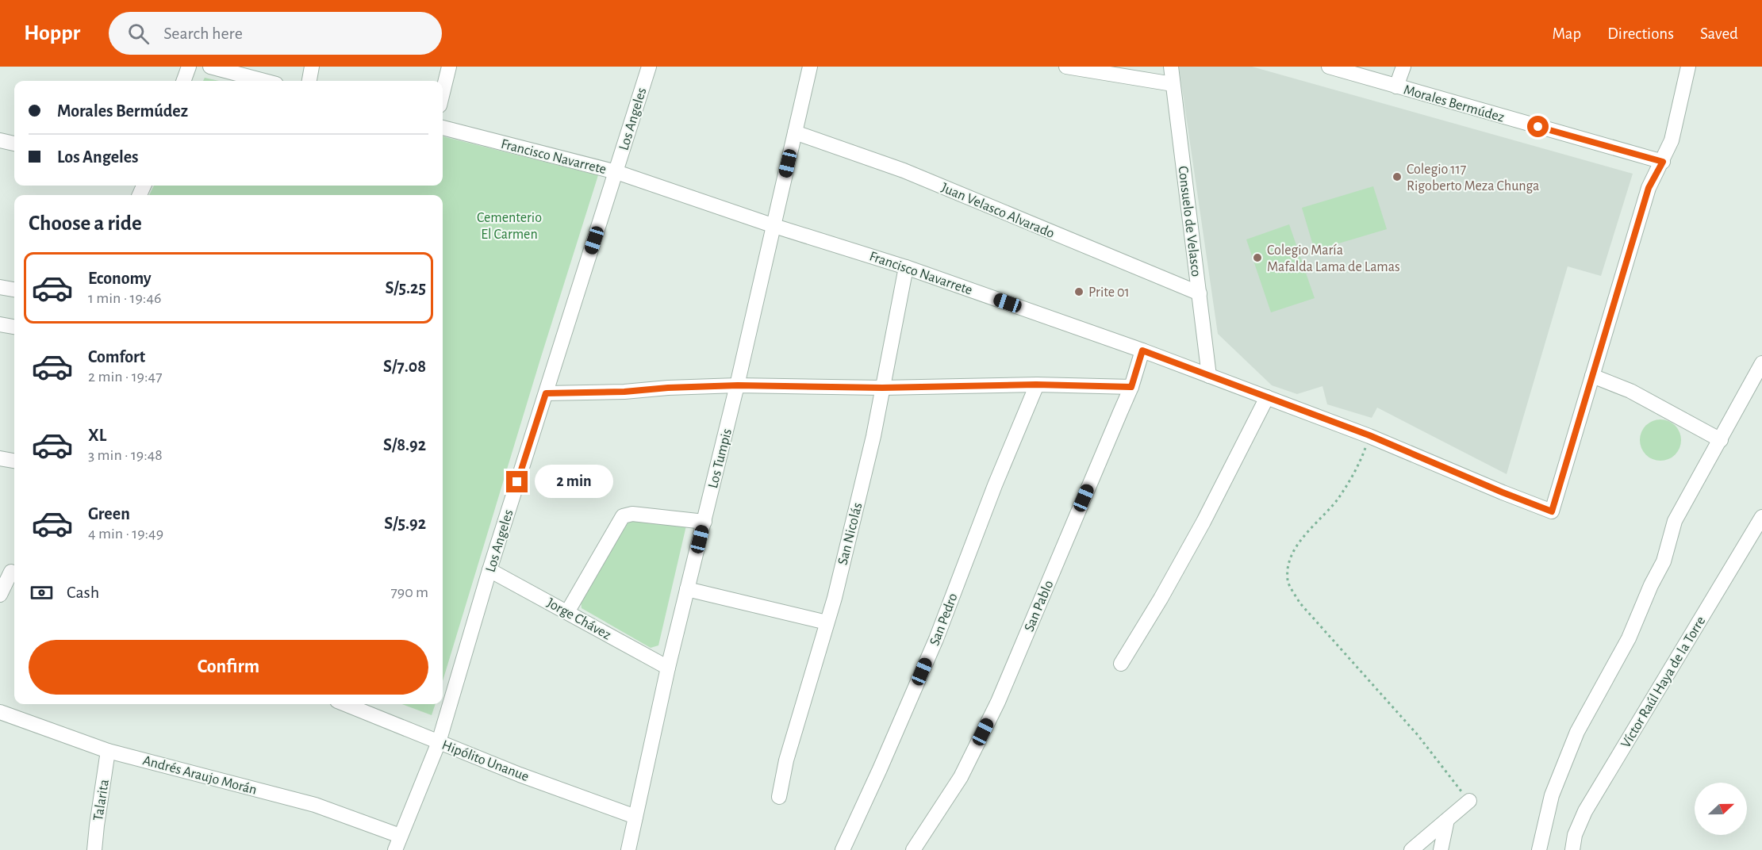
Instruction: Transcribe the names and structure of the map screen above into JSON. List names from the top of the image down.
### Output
{
  "streets": {
    "street": [
      "Morales Bermúdez",
      "Los Angeles",
      "Francisco Navarrete",
      "Juan Velasco Alvarado",
      "Consuelo de Velasco",
      "Los Tumpis",
      "San Nicolás",
      "San Pablo",
      "Jorge Chávez",
      "San Pedro",
      "Víctor Raúl Haya de la Torre",
      "Hipólito Unanue",
      "Andrés Araujo Morán",
      "Talarita"
    ]
  },
  "crossings": [
    ["Los Angeles", "Francisco Navarrete"],
    ["Los Angeles", "Jorge Chávez"],
    ["Los Angeles", "Hipólito Unanue"],
    ["Los Angeles", "Andrés Araujo Morán"],
    ["Francisco Navarrete", "Consuelo de Velasco"],
    ["Francisco Navarrete", "Los Tumpis"],
    ["Francisco Navarrete", "San Nicolás"],
    ["Francisco Navarrete", "San Pablo"],
    ["Juan Velasco Alvarado", "Consuelo de Velasco"],
    ["Juan Velasco Alvarado", "Los Tumpis"],
    ["Los Tumpis", "Jorge Chávez"],
    ["Los Tumpis", "Hipólito Unanue"],
    ["Andrés Araujo Morán", "Talarita"]
  ],
  "parks": ["Cementerio El Carmen"],
  "places": ["Colegio 117 Rigoberto Meza Chunga", "Colegio María Mafalda Lama de Lamas", "Prite 01"],
  "north": "right",
  "page": {
    "header": "Hoppr",
    "search": "Search here",
    "nav": ["Map", "Directions", "Saved"],
    "banner": ["Morales Bermúdez", "Los Angeles"],
    "heading": "Choose a ride",
    "list": [
      {
        "name": "Economy",
        "note": "1 min · 19:46",
        "value": "S/5.25"
      },
      {
        "name": "Comfort",
        "note": "2 min · 19:47",
        "value": "S/7.08"
      },
      {
        "name": "XL",
        "note": "3 min · 19:48",
        "value": "S/8.92"
      },
      {
        "name": "Green",
        "note": "4 min · 19:49",
        "value": "S/5.92"
      }
    ],
    "bubble": "2 min",
    "pay": ["Cash", "790 m"],
    "buttons": "Confirm"
  }
}
